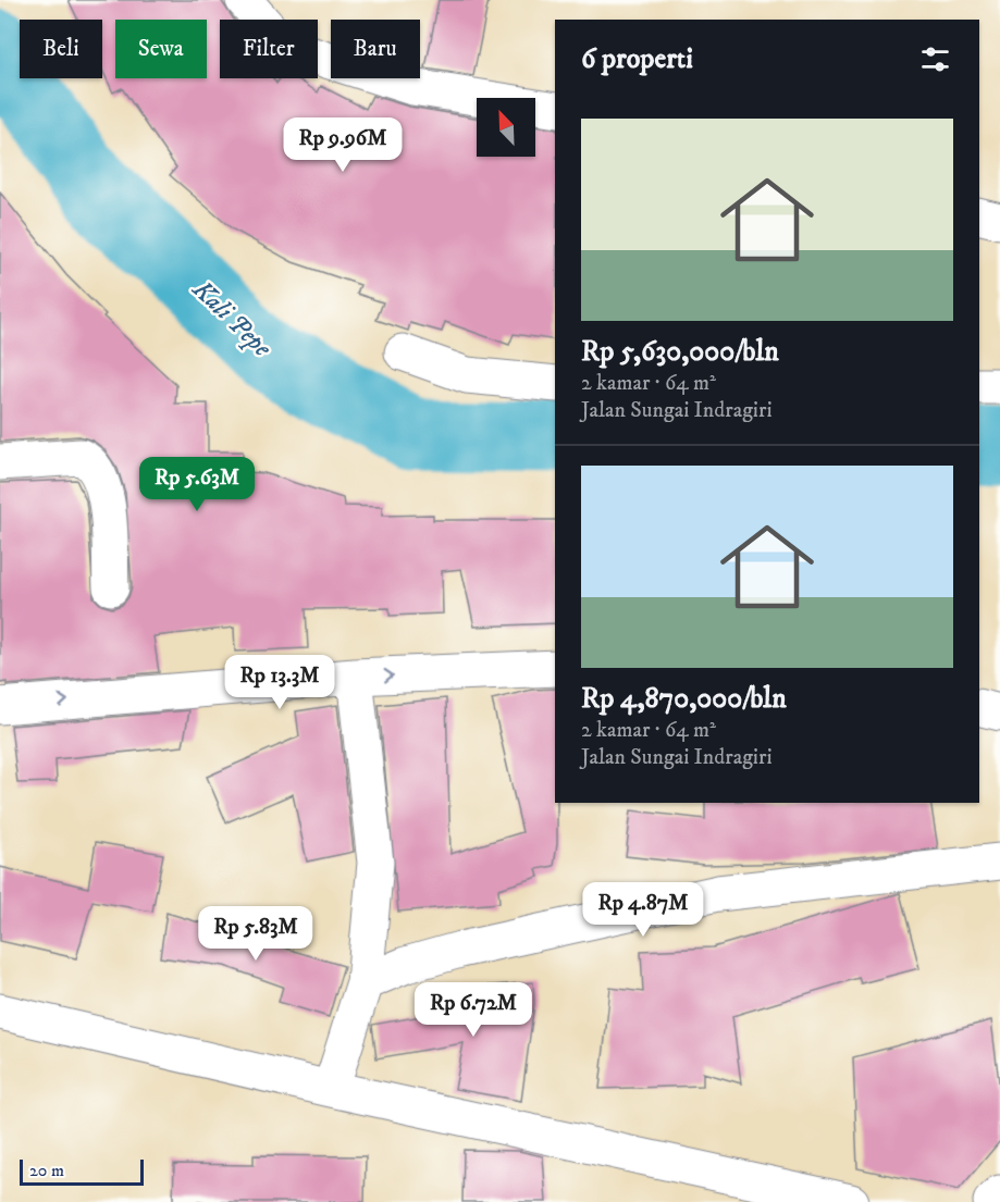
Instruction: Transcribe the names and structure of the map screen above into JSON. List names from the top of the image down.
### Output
{
  "water": ["Kali Pepe"],
  "scale_bar": "20 m",
  "north": "top left",
  "page": {
    "chip": [
      "Beli",
      "Sewa",
      "Filter",
      "Baru"
    ],
    "heading": "6 properti",
    "list": [
      {
        "name": "Rp 5,630,000/bln",
        "note": "2 kamar · 64 m² · Jalan Sungai Indragiri"
      },
      {
        "name": "Rp 4,870,000/bln",
        "note": "2 kamar · 64 m² · Jalan Sungai Indragiri"
      }
    ],
    "price": [
      "Rp 9.96M",
      "Rp 5.63M",
      "Rp 13.3M",
      "Rp 4.87M",
      "Rp 5.83M",
      "Rp 6.72M"
    ],
    "scale": "20 m"
  }
}
